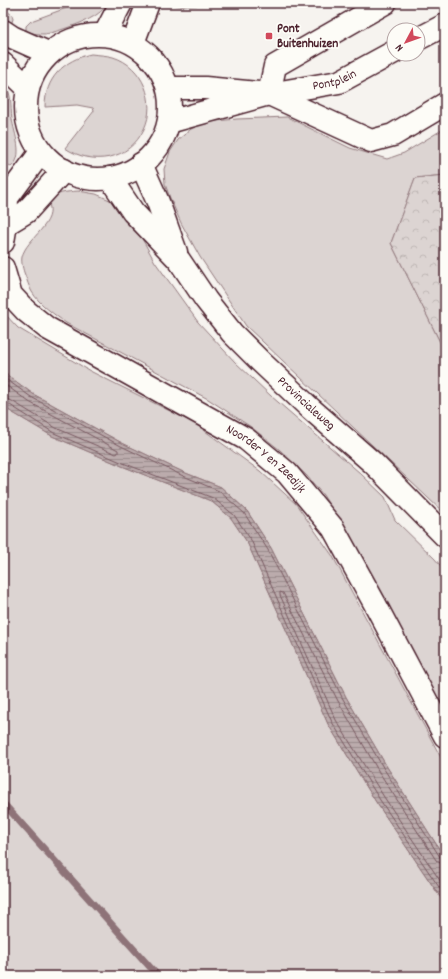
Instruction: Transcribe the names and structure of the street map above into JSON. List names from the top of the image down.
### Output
{
  "streets": {
    "street": ["Pontplein", "Provincialeweg", "Noorder Y en Zeedijk"]
  },
  "places": {
    "transit": ["Pont Buitenhuizen"]
  },
  "north": "bottom left"
}
